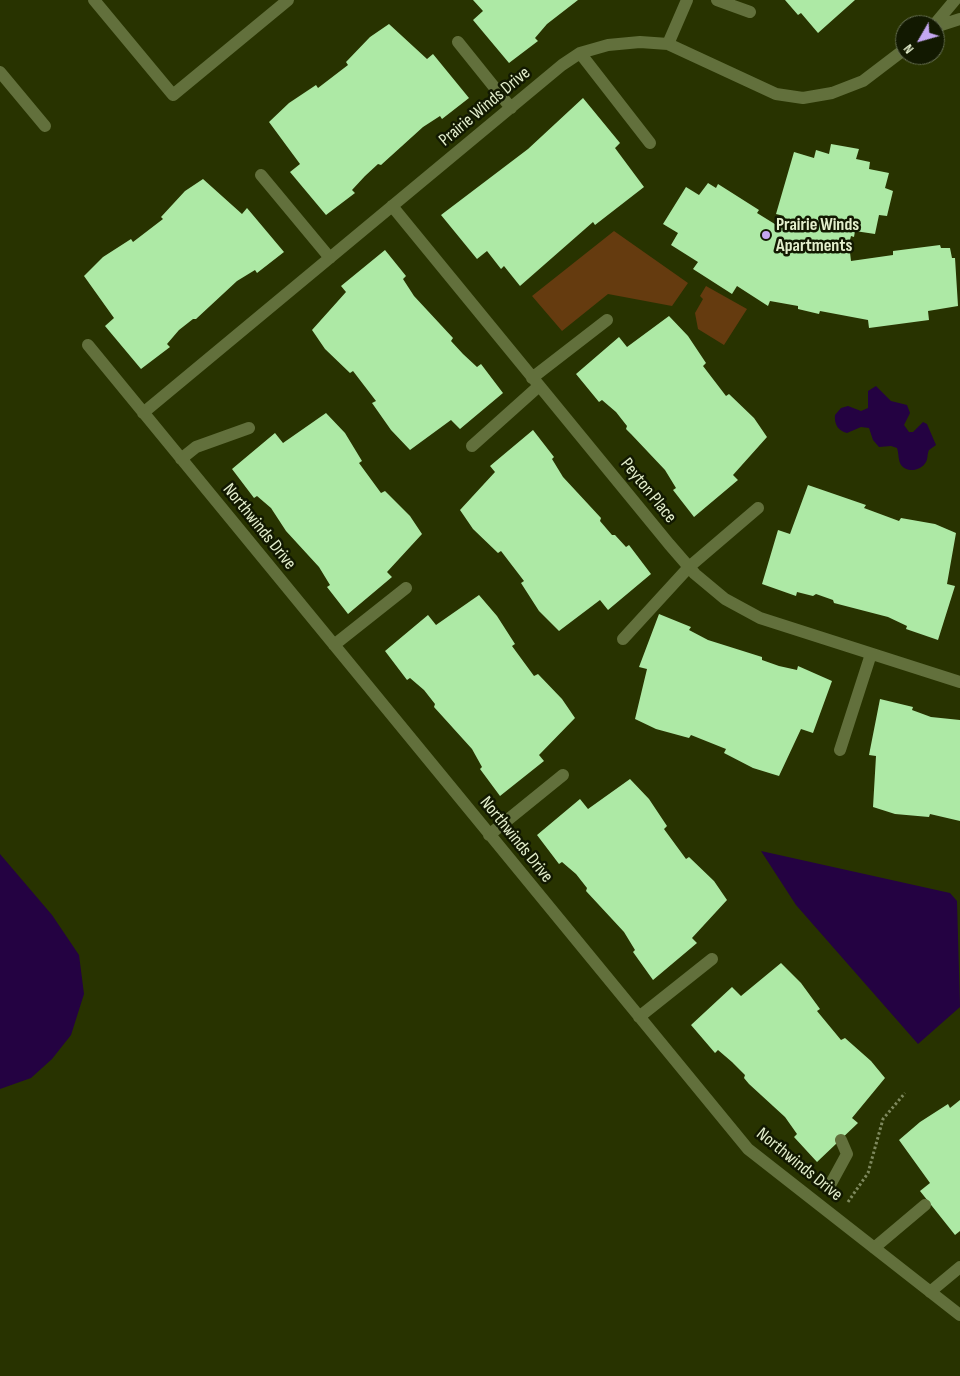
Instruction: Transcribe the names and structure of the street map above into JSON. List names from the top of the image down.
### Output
{
  "streets": {
    "street": ["Prairie Winds Drive", "Peyton Place", "Northwinds Drive"]
  },
  "crossings": [
    ["Prairie Winds Drive", "Peyton Place"],
    ["Prairie Winds Drive", "Northwinds Drive"]
  ],
  "places": ["Prairie Winds Apartments"],
  "north": "bottom left"
}
